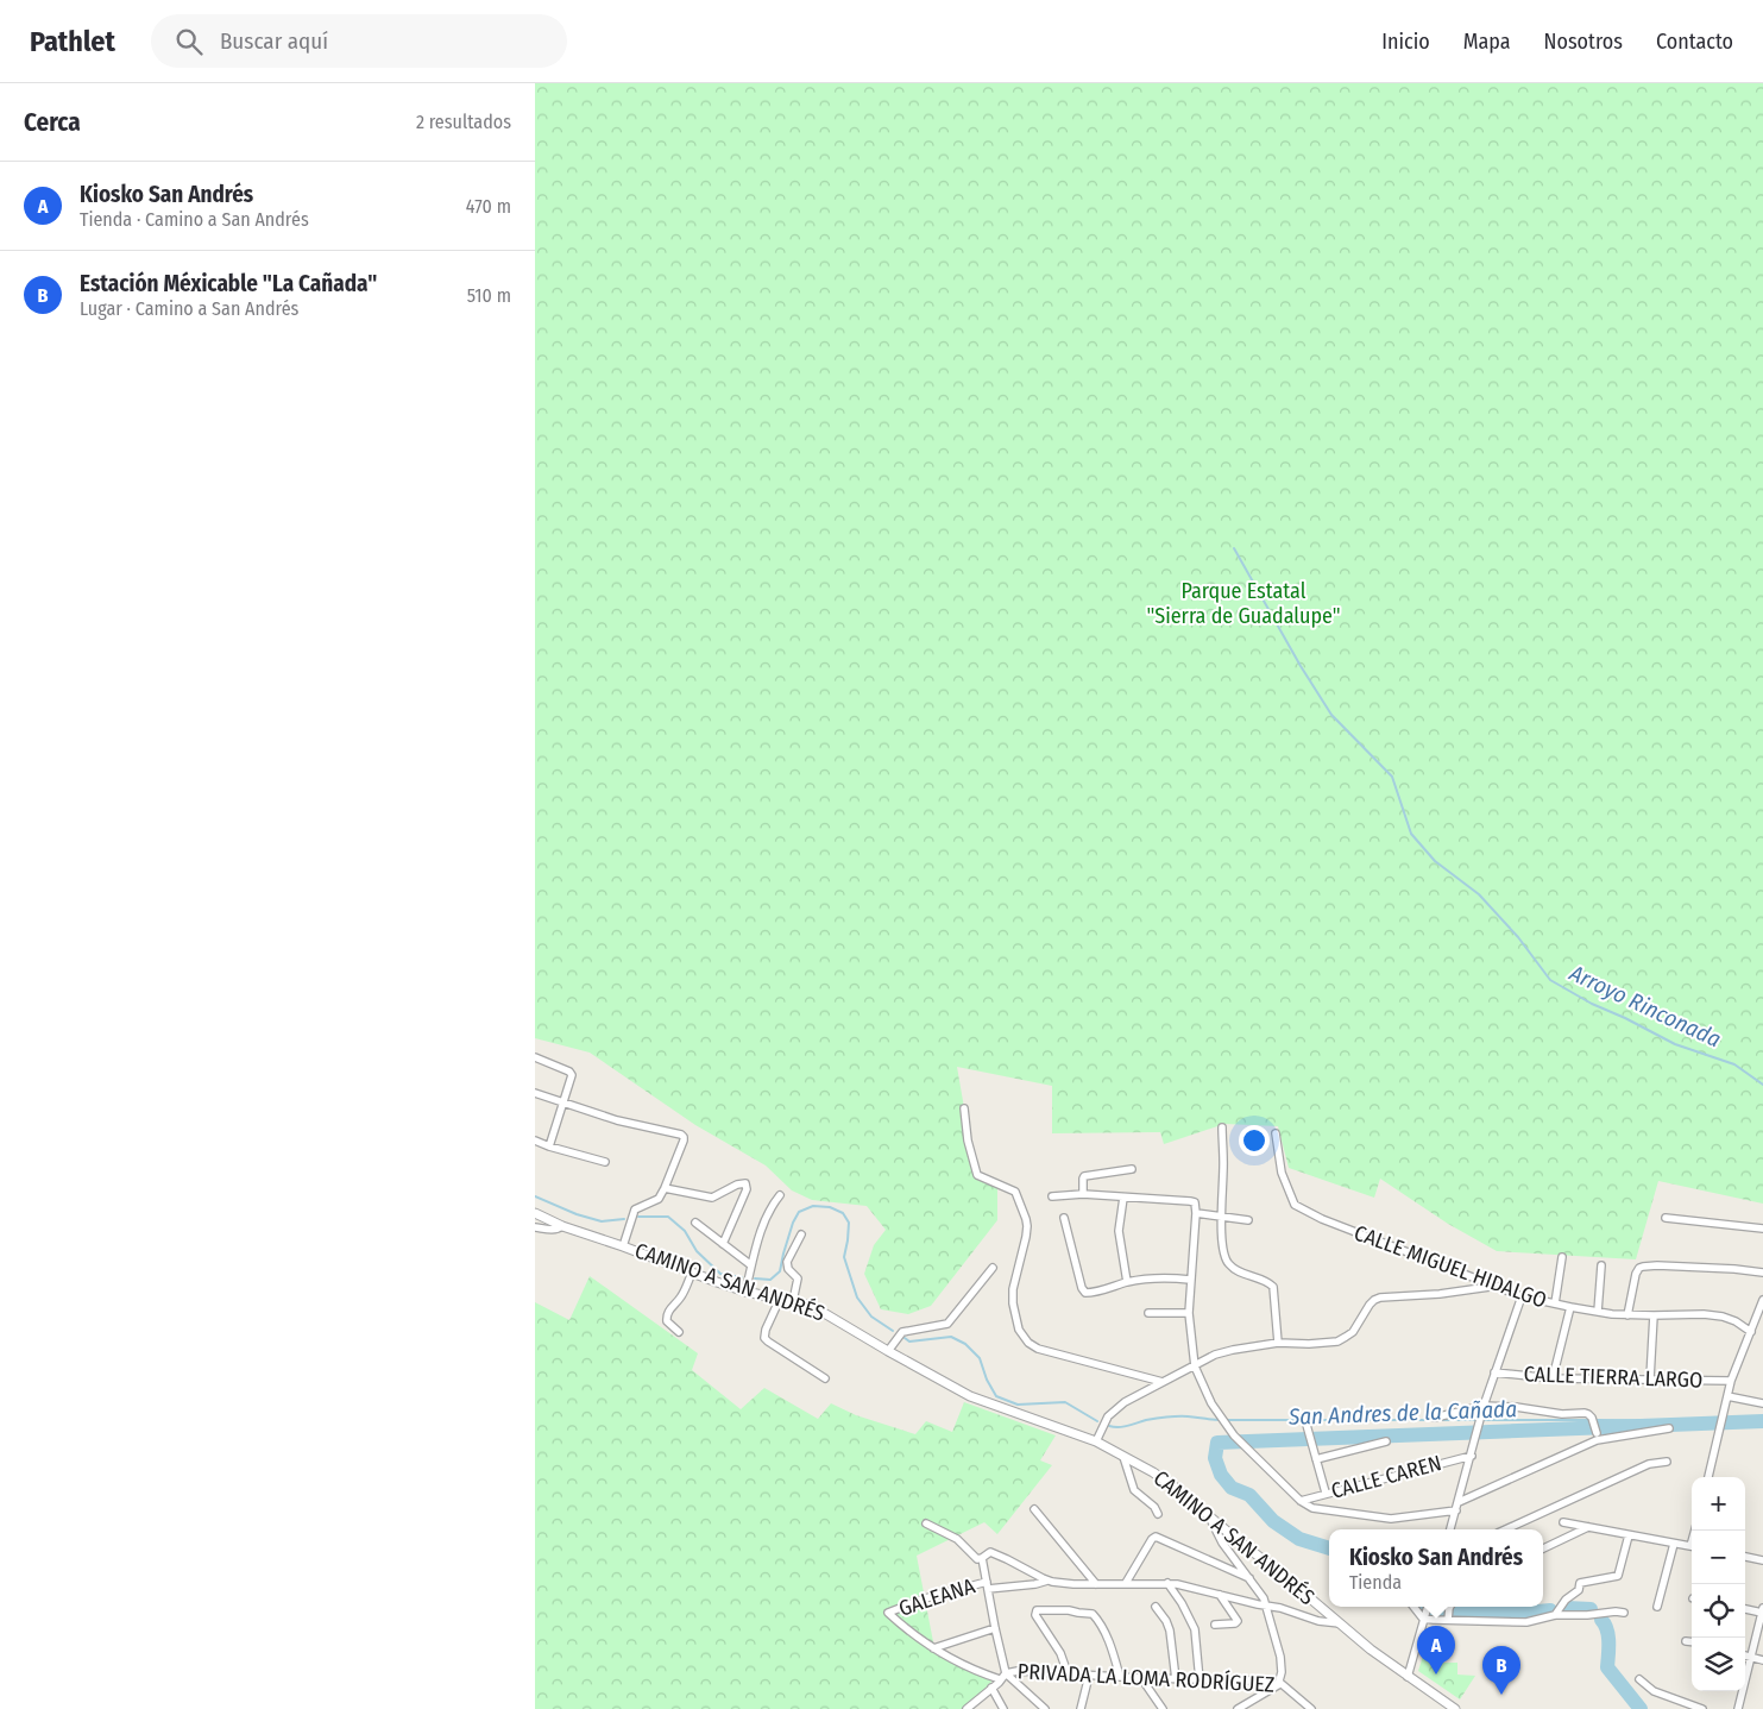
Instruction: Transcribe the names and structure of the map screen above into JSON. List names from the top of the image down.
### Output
{
  "streets": {
    "street": [
      "CALLE MIGUEL HIDALGO",
      "CAMINO A SAN ANDRÉS",
      "CALLE TIERRA LARGO",
      "CALLE CAREN",
      "GALEANA",
      "PRIVADA LA LOMA RODRÍGUEZ"
    ]
  },
  "water": ["Arroyo Rinconada", "San Andres de la Cañada"],
  "parks": ["Parque Estatal \"Sierra de Guadalupe\""],
  "page": {
    "header": "Pathlet",
    "search": "Buscar aquí",
    "nav": [
      "Inicio",
      "Mapa",
      "Nosotros",
      "Contacto"
    ],
    "heading": ["Cerca", "2 resultados"],
    "list": [
      {
        "mark": "A",
        "name": "Kiosko San Andrés",
        "note": "Tienda · Camino a San Andrés",
        "value": "470 m"
      },
      {
        "mark": "B",
        "name": "Estación Méxicable \"La Cañada\"",
        "note": "Lugar · Camino a San Andrés",
        "value": "510 m"
      }
    ],
    "map_buttons": ["+", "−"],
    "popup": ["Kiosko San Andrés", "Tienda"],
    "pins": ["A", "B"]
  }
}
